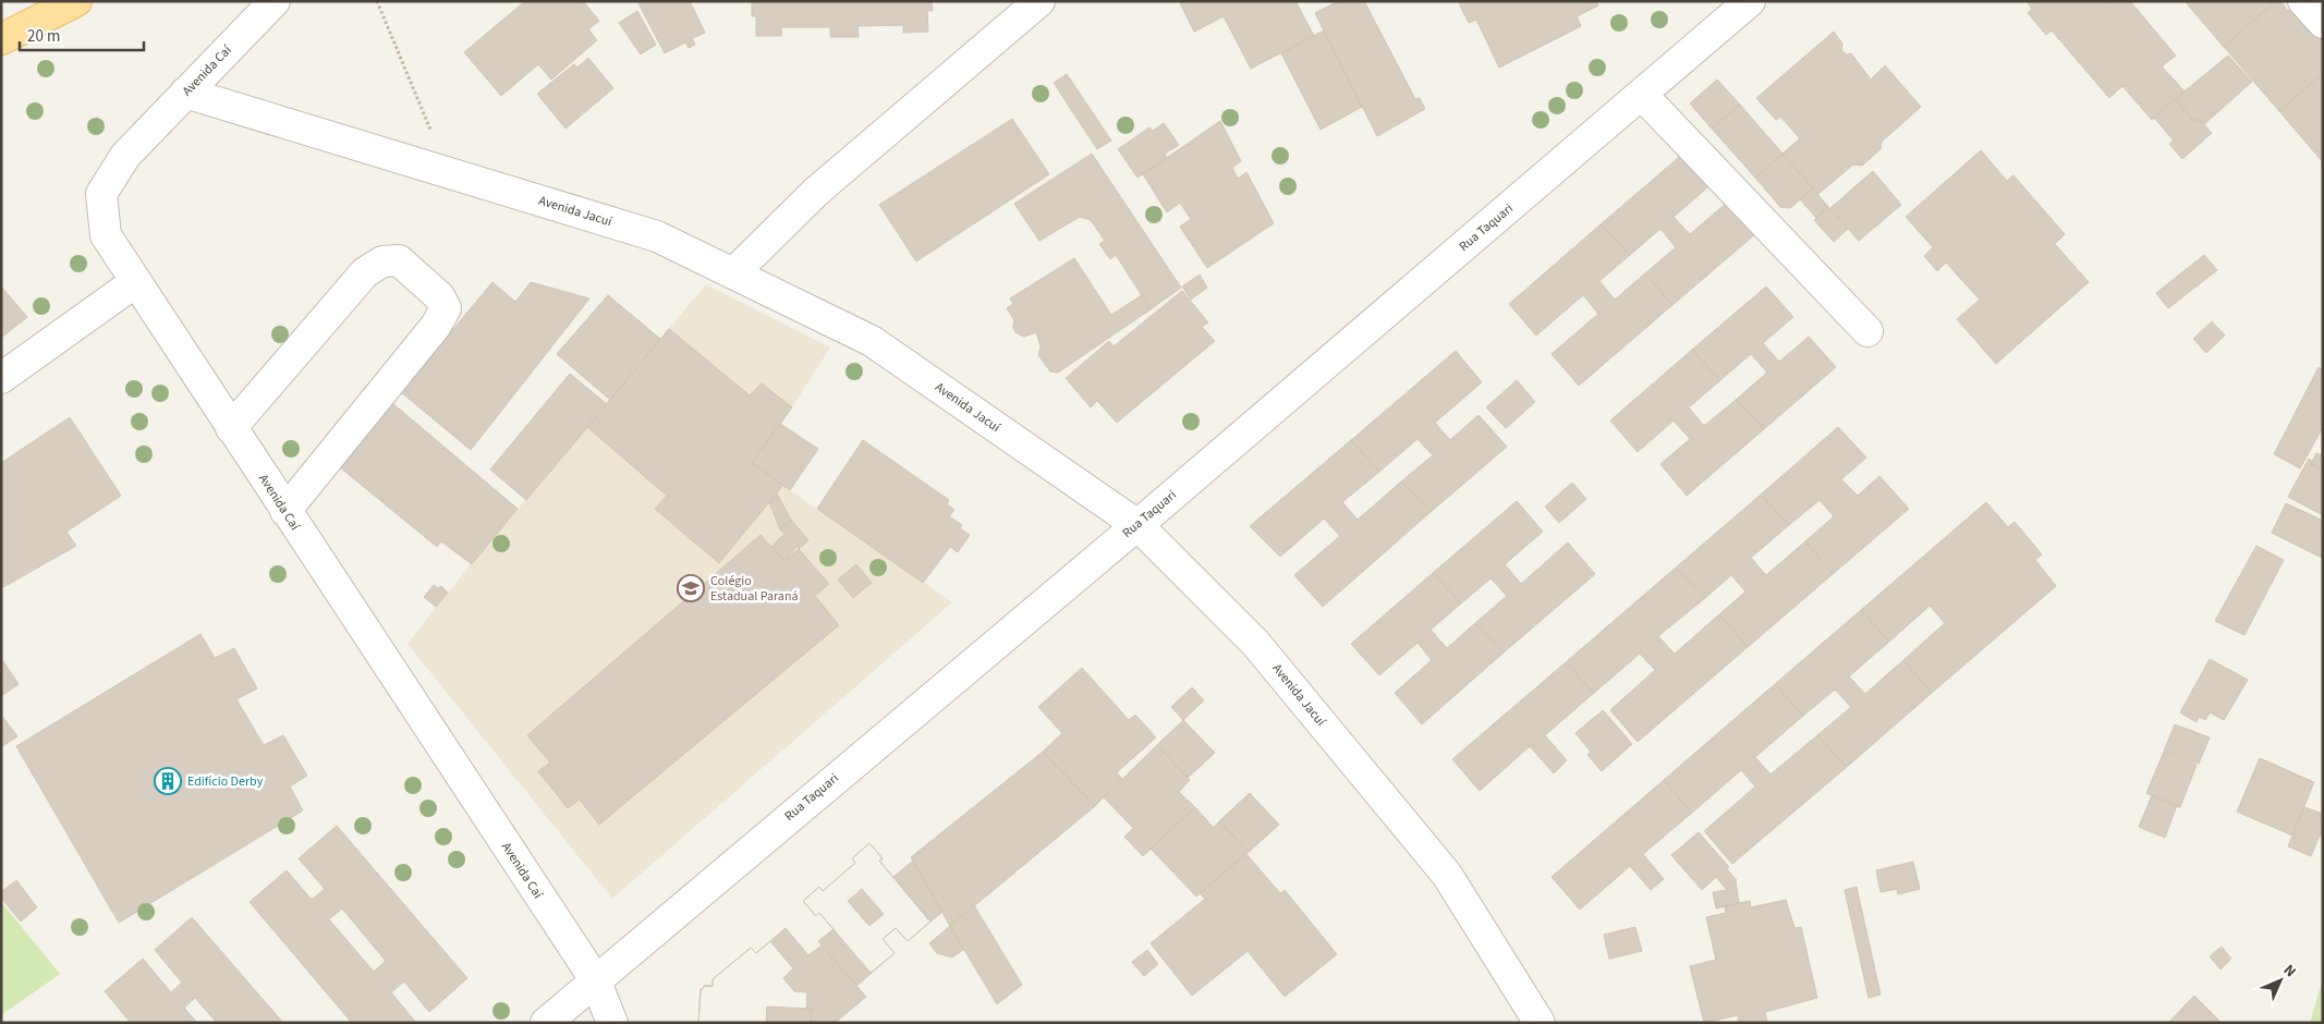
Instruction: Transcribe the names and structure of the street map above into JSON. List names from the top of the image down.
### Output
{
  "streets": {
    "street": ["Avenida Caí", "Avenida Jacuí", "Rua Taquari"]
  },
  "crossings": [
    ["Avenida Caí", "Avenida Jacuí"],
    ["Avenida Caí", "Rua Taquari"],
    ["Avenida Jacuí", "Rua Taquari"]
  ],
  "places": {
    "school or university": ["Colégio Estadual Paraná"],
    "building": ["Edifício Derby"]
  },
  "scale_bar": "20 m",
  "north": "top right"
}
